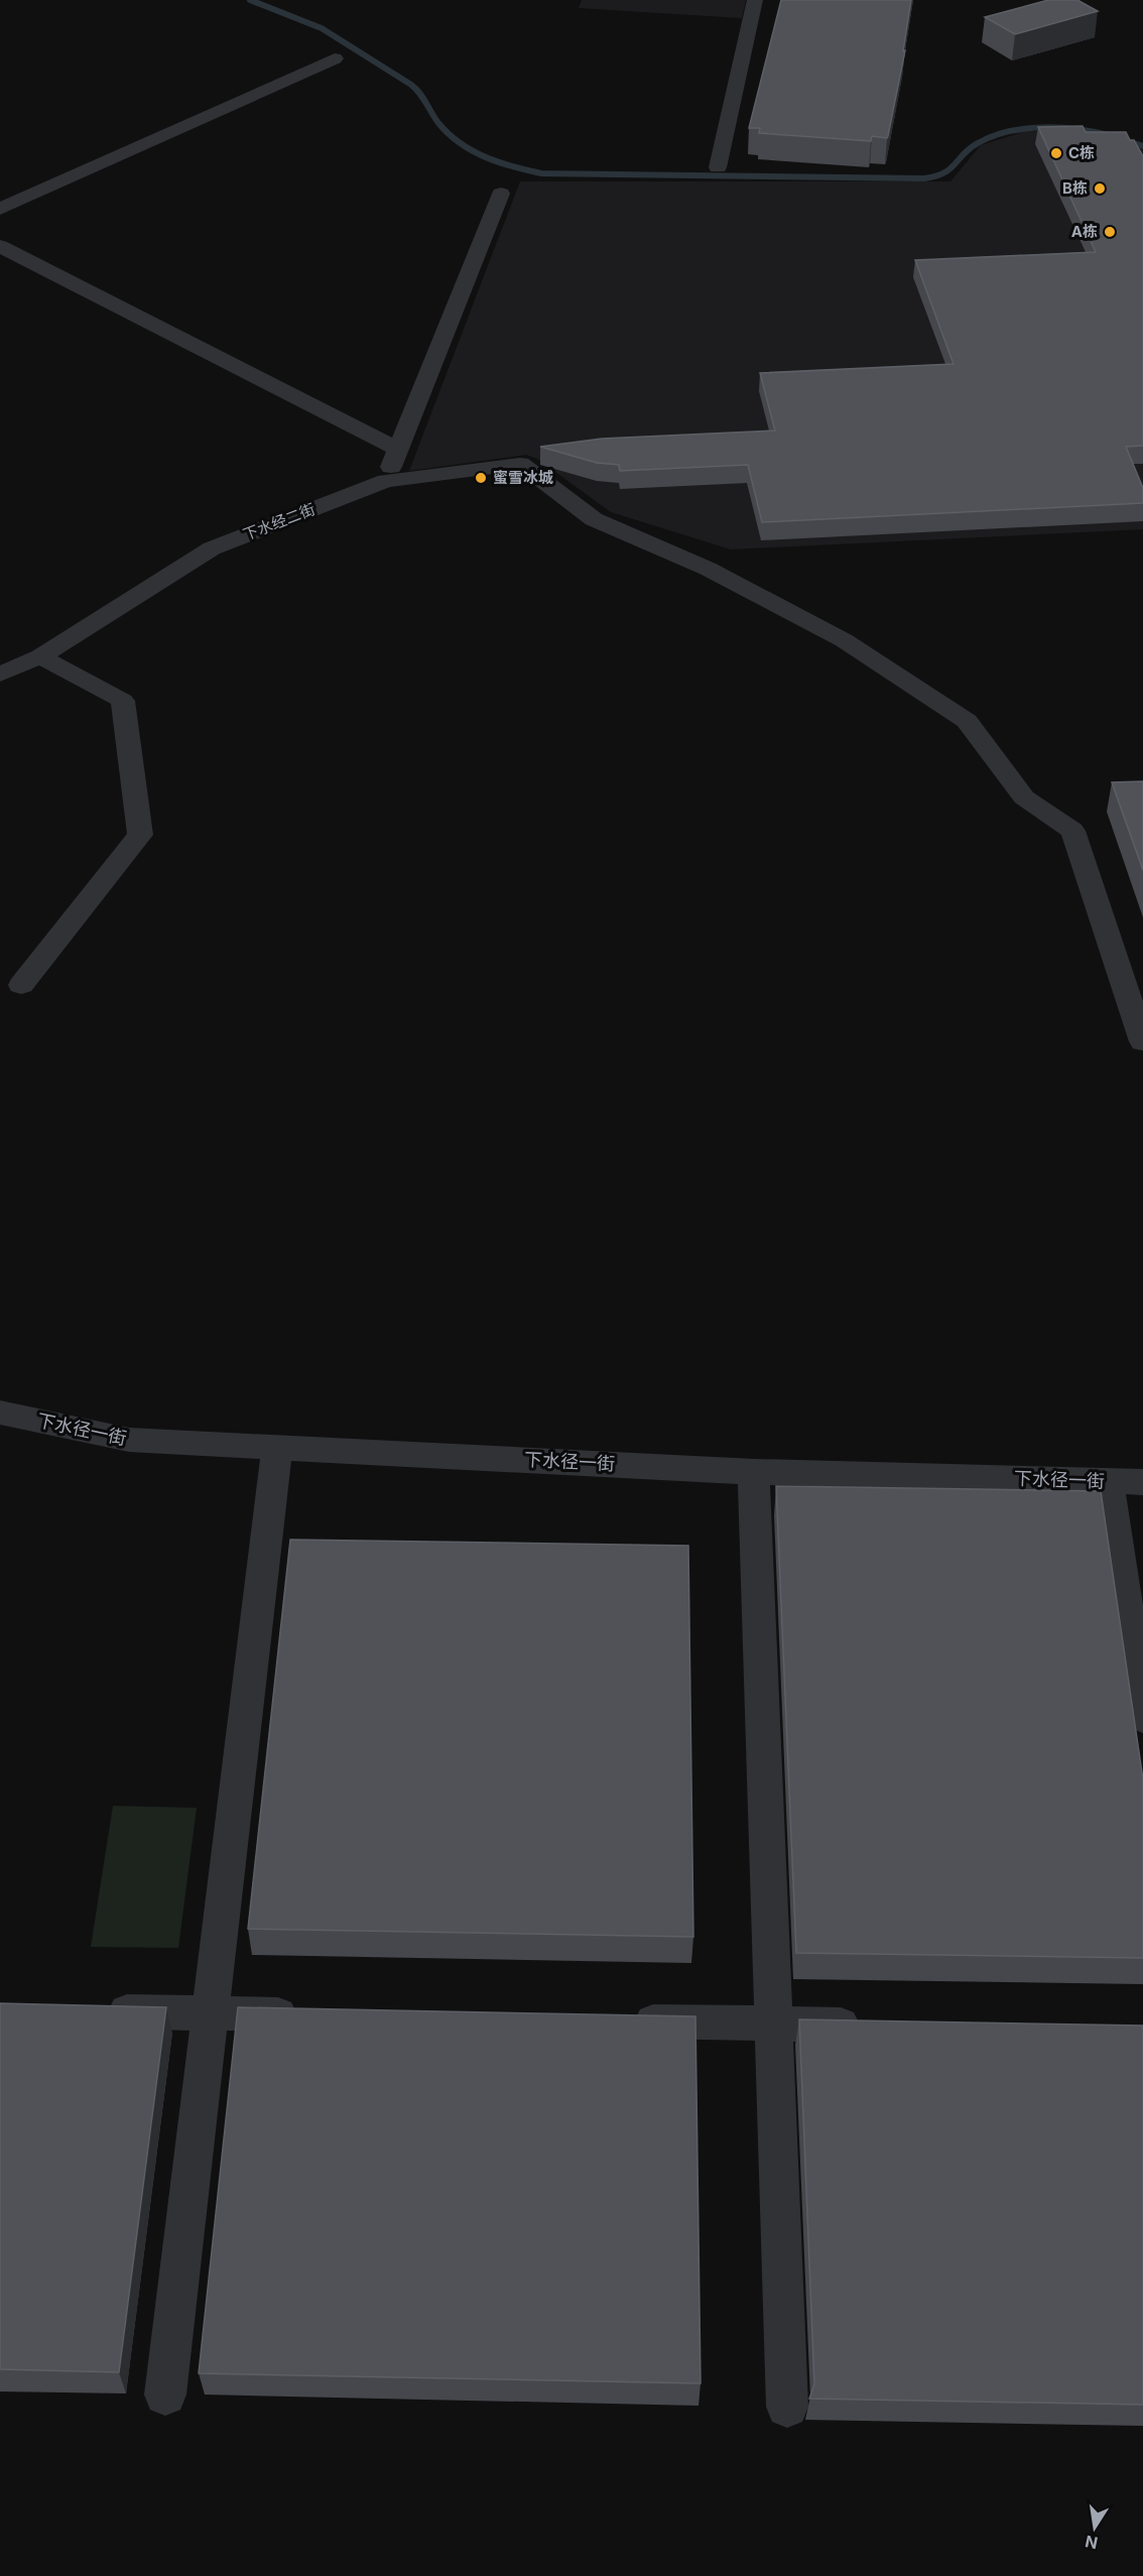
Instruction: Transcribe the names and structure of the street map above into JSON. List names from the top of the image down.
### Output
{
  "streets": {
    "street": ["下水经二街", "下水径一街"]
  },
  "places": [
    "C栋",
    "B栋",
    "A栋",
    "蜜雪冰城"
  ],
  "north": "bottom"
}
